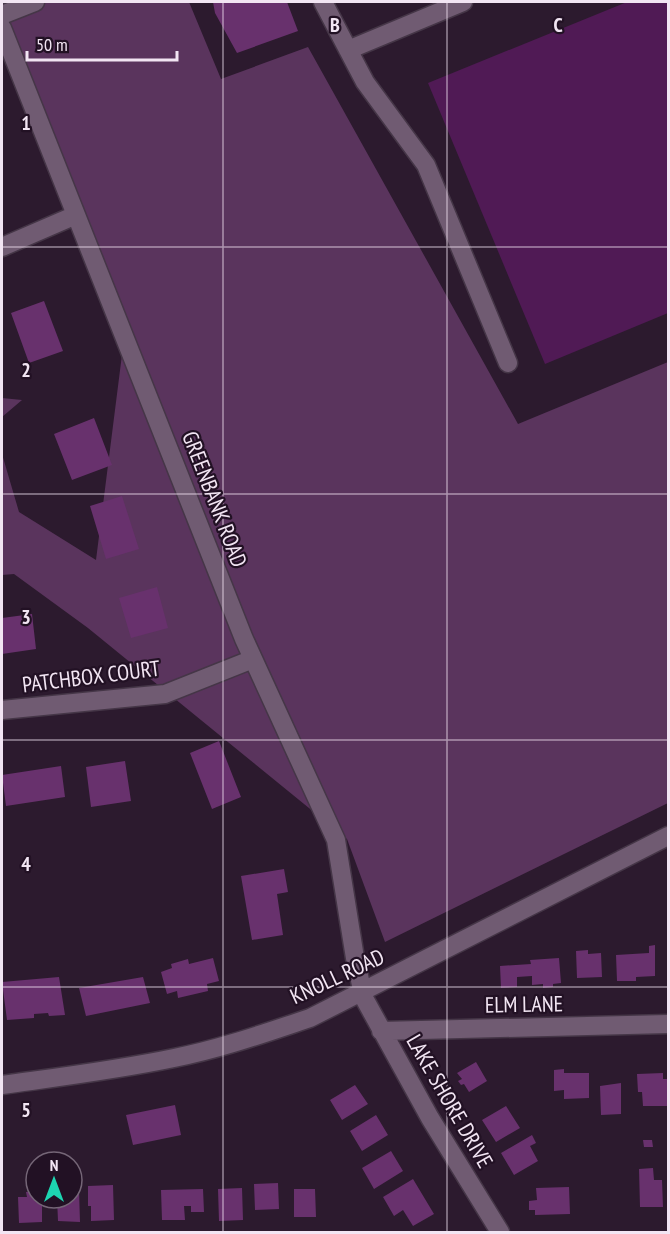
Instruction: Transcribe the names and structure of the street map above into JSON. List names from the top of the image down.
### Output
{
  "streets": {
    "street": [
      "GREENBANK ROAD",
      "PATCHBOX COURT",
      "KNOLL ROAD",
      "ELM LANE",
      "LAKE SHORE DRIVE"
    ]
  },
  "crossings": [
    ["GREENBANK ROAD", "PATCHBOX COURT"],
    ["GREENBANK ROAD", "KNOLL ROAD"],
    ["GREENBANK ROAD", "LAKE SHORE DRIVE"],
    ["KNOLL ROAD", "LAKE SHORE DRIVE"],
    ["ELM LANE", "LAKE SHORE DRIVE"]
  ],
  "scale_bar": "50 m",
  "north": "top",
  "grid": {
    "columns": ["B", "C"],
    "rows": [
      "1",
      "2",
      "3",
      "4",
      "5"
    ]
  }
}
